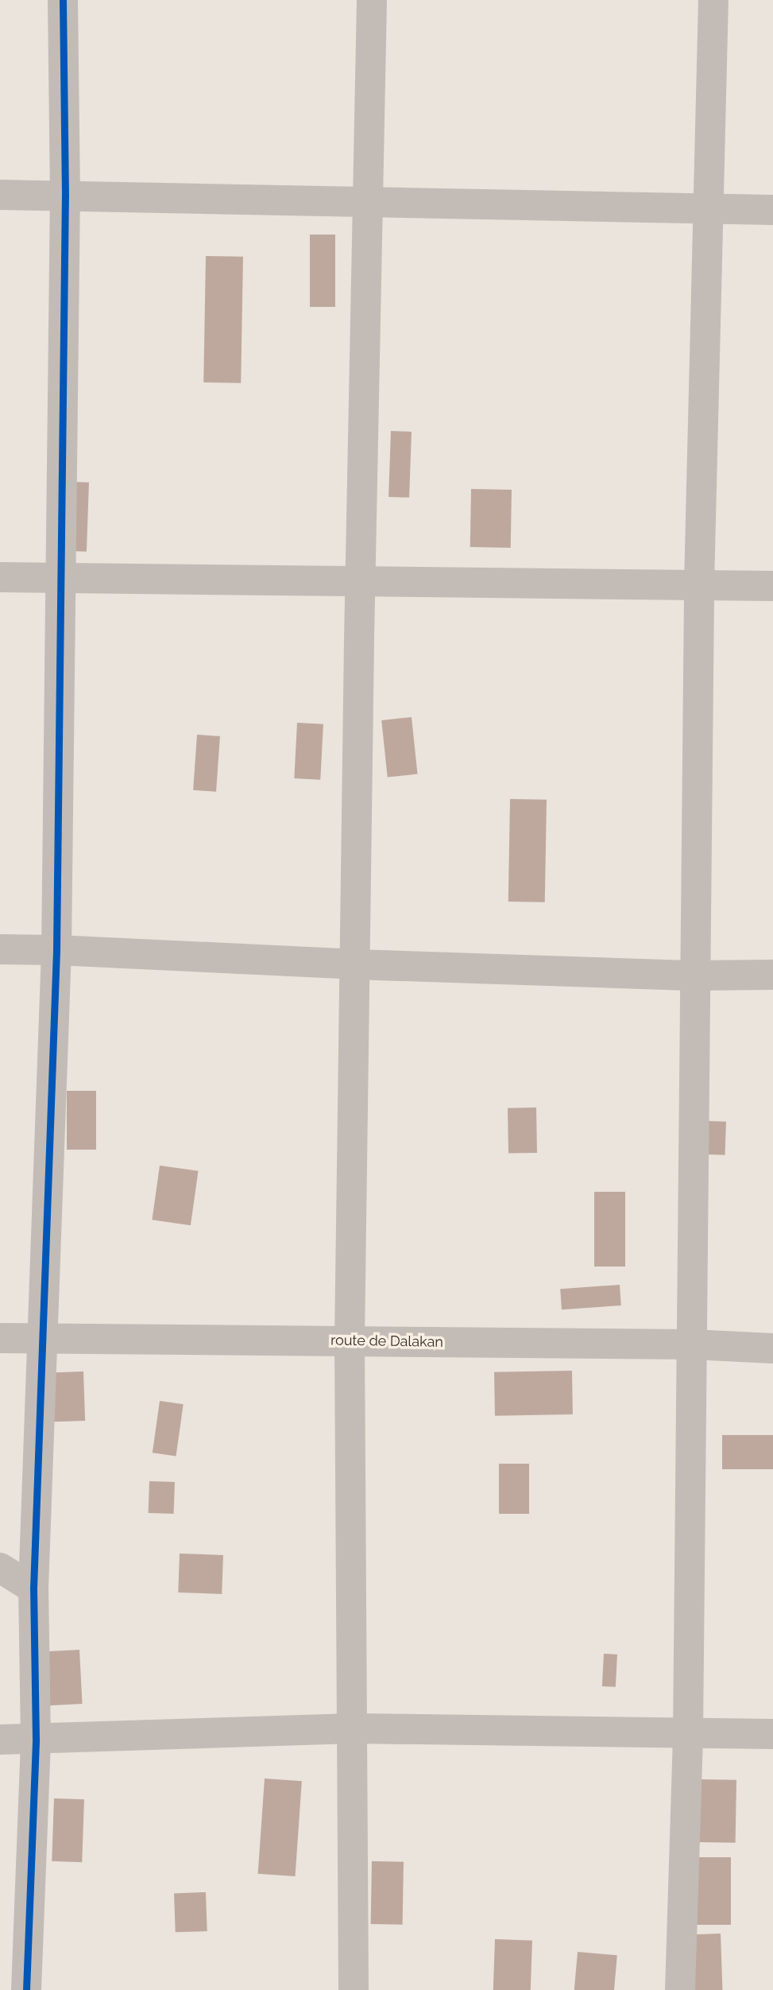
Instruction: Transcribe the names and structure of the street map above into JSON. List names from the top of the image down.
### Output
{
  "streets": {
    "street": ["route de Dalakan"]
  }
}
